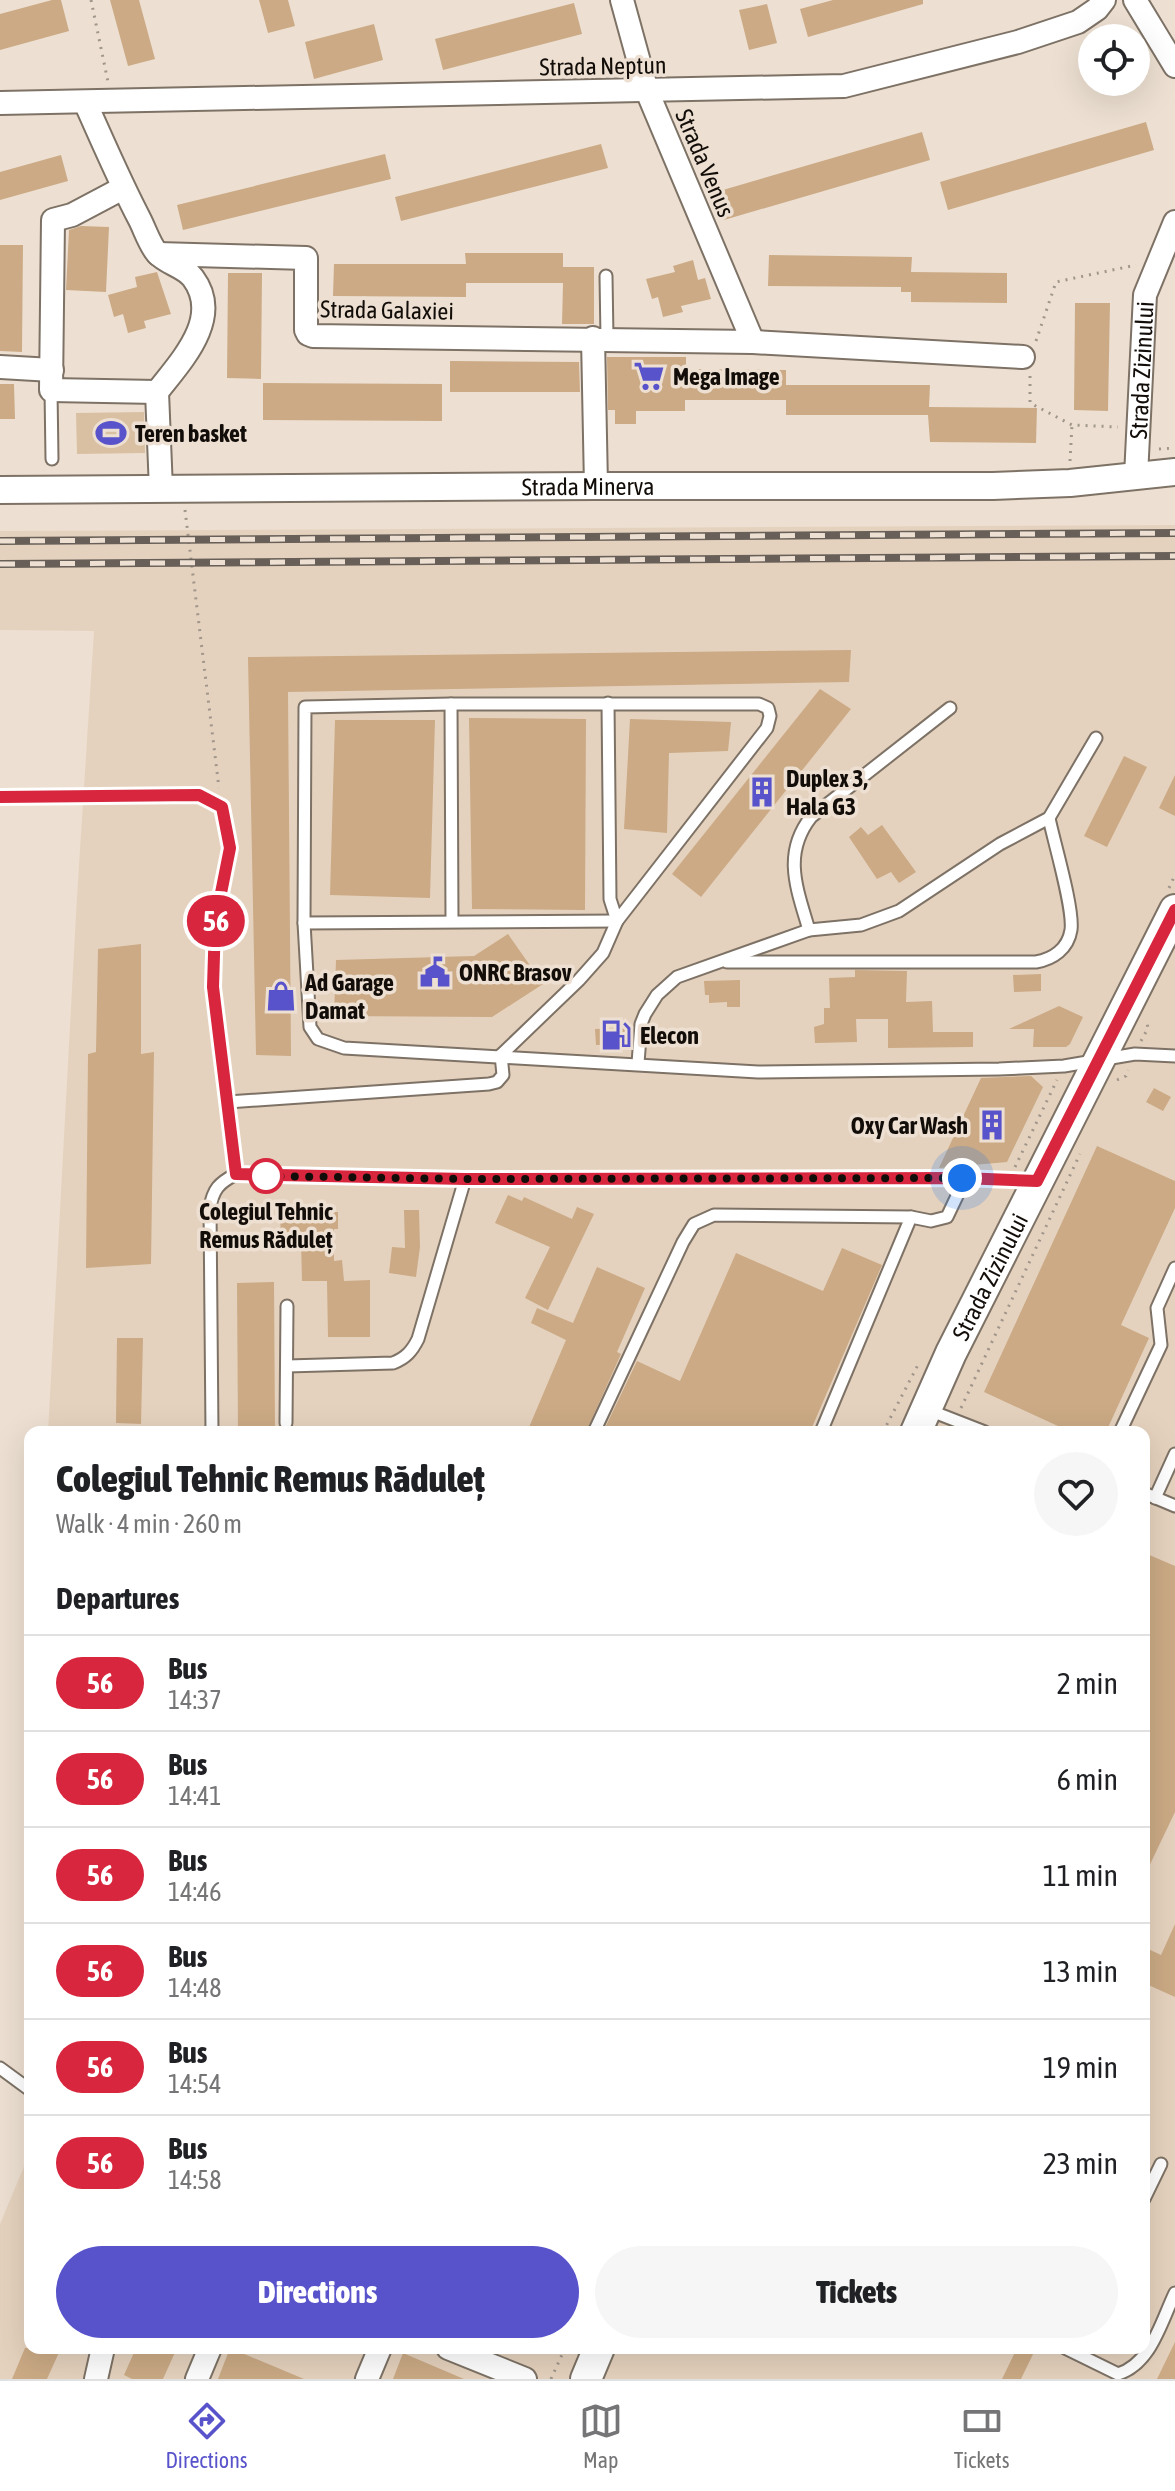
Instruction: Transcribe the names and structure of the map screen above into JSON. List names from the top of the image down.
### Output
{
  "streets": {
    "main road": ["Strada Zizinului"],
    "street": [
      "Strada Neptun",
      "Strada Venus",
      "Strada Galaxiei",
      "Strada Minerva"
    ]
  },
  "crossings": [
    ["Strada Neptun", "Strada Venus"],
    ["Strada Venus", "Strada Galaxiei"],
    ["Strada Zizinului", "Strada Minerva"]
  ],
  "places": {
    "supermarket": ["Mega Image"],
    "sports": ["Teren basket"],
    "building": ["Duplex 3, Hala G3", "Oxy Car Wash"],
    "public building": ["ONRC Brasov"],
    "shop": ["Ad Garage Damat"],
    "fuel station": ["Elecon"],
    "other": ["Colegiul Tehnic Remus Răduleț"]
  },
  "lines": ["bus line 56"],
  "page": {
    "on_map": "56",
    "heading": [
      ["Colegiul Tehnic Remus Răduleț", "Walk · 4 min · 260 m"],
      "Departures"
    ],
    "list": [
      {
        "mark": "56",
        "name": "Bus",
        "note": "14:37",
        "value": "2 min"
      },
      {
        "mark": "56",
        "name": "Bus",
        "note": "14:41",
        "value": "6 min"
      },
      {
        "mark": "56",
        "name": "Bus",
        "note": "14:46",
        "value": "11 min"
      },
      {
        "mark": "56",
        "name": "Bus",
        "note": "14:48",
        "value": "13 min"
      },
      {
        "mark": "56",
        "name": "Bus",
        "note": "14:54",
        "value": "19 min"
      },
      {
        "mark": "56",
        "name": "Bus",
        "note": "14:58",
        "value": "23 min"
      }
    ],
    "buttons": ["Directions", "Tickets"],
    "tabs": ["Directions", "Map", "Tickets"]
  }
}
